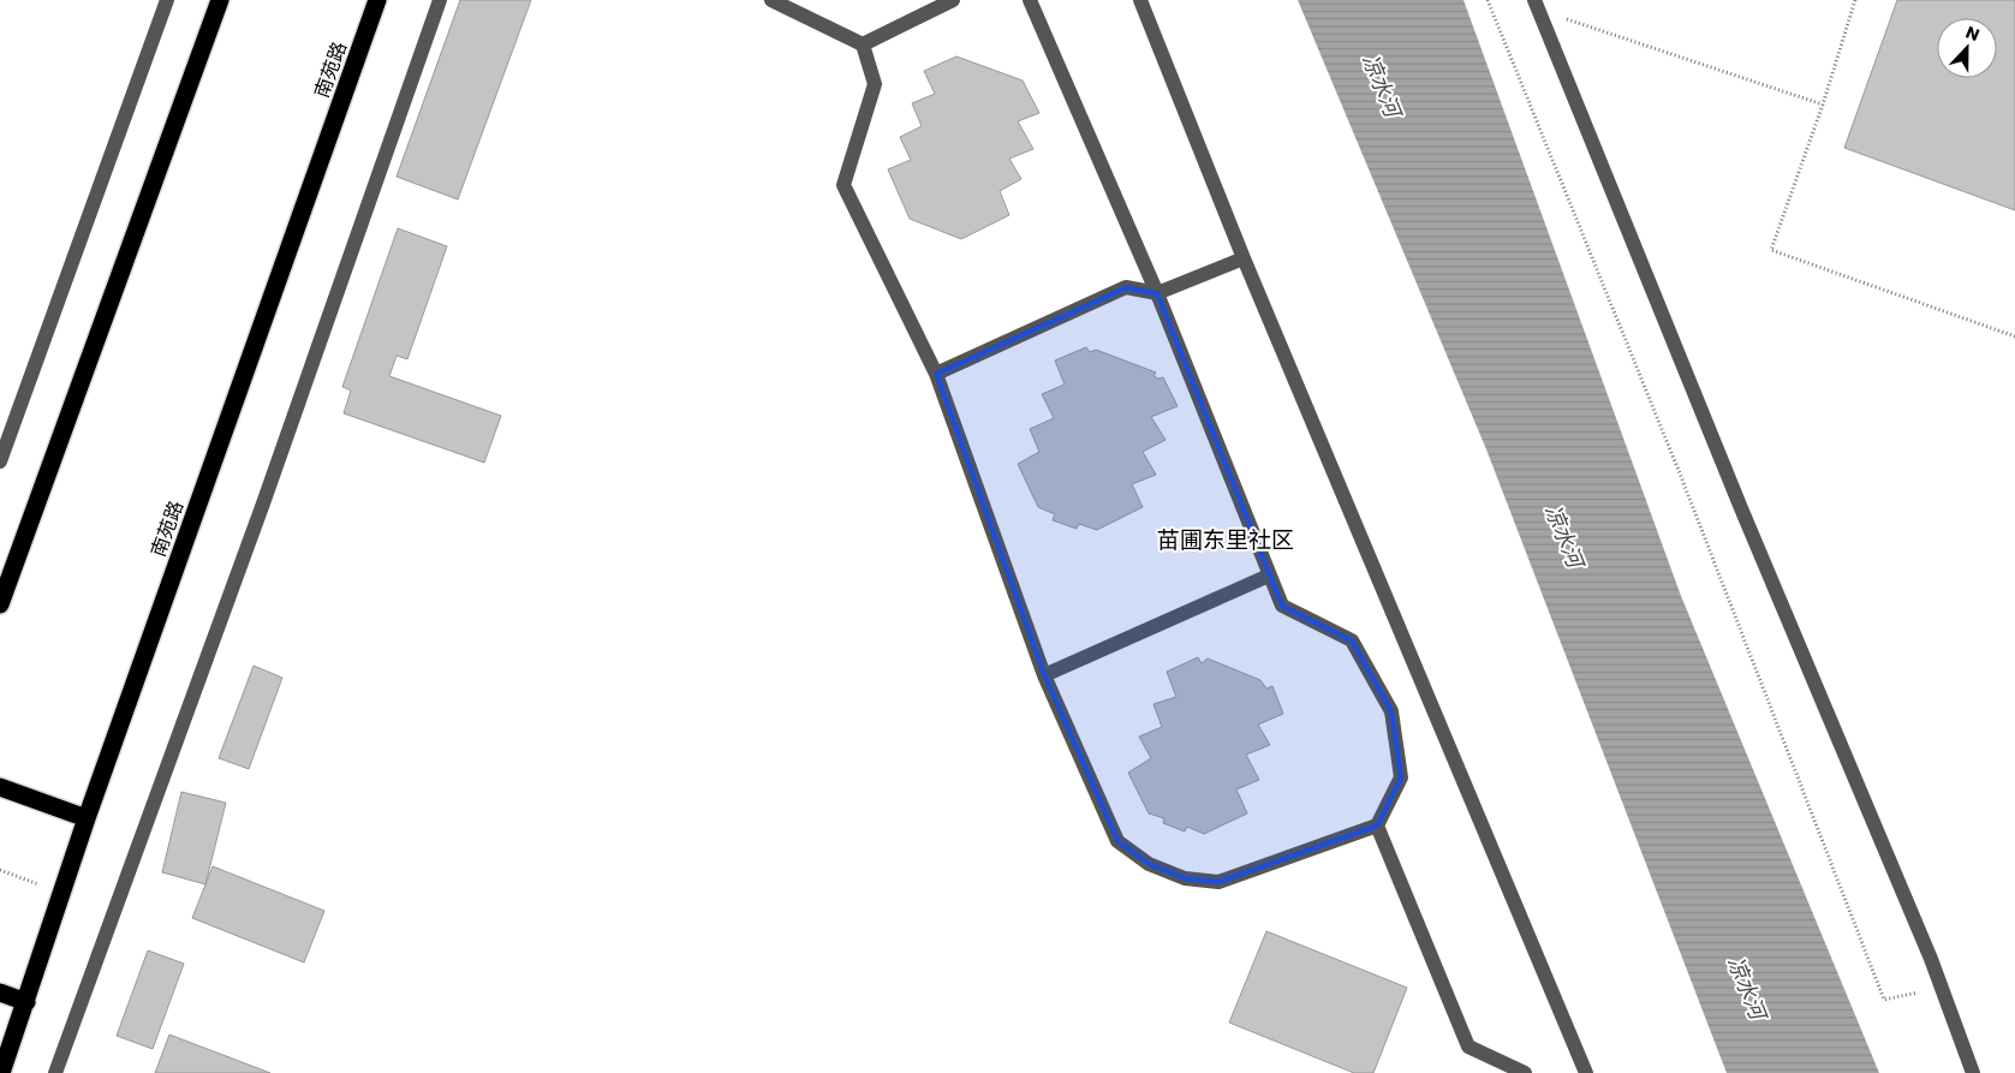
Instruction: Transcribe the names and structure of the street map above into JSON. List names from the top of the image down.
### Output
{
  "streets": {
    "highway": ["南苑路"]
  },
  "districts": ["苗圃东里社区"],
  "water": ["凉水河"],
  "north": "top"
}
